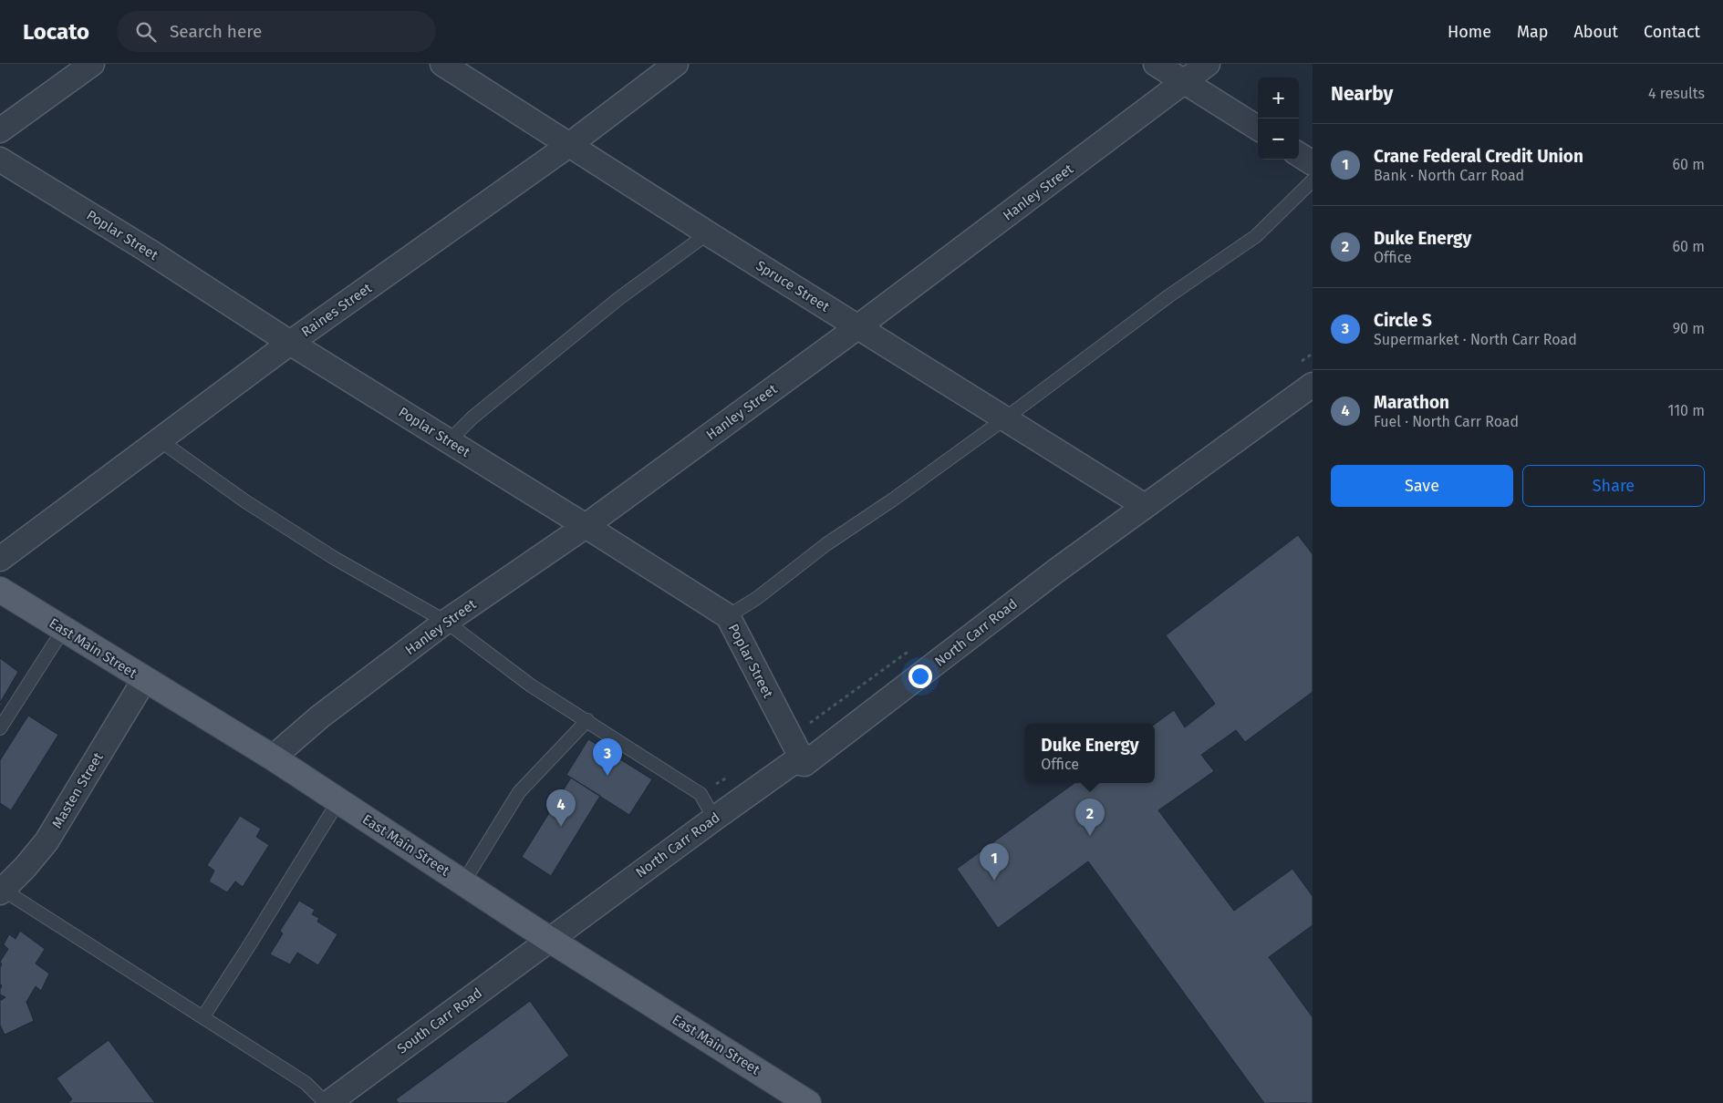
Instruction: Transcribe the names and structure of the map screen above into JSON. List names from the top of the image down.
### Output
{
  "streets": {
    "main road": ["East Main Street"],
    "street": [
      "Hanley Street",
      "Poplar Street",
      "Spruce Street",
      "Raines Street",
      "North Carr Road",
      "Masten Street",
      "South Carr Road"
    ]
  },
  "crossings": [
    ["Hanley Street", "Poplar Street"],
    ["Hanley Street", "Spruce Street"],
    ["Hanley Street", "East Main Street"],
    ["Poplar Street", "Raines Street"],
    ["Poplar Street", "North Carr Road"],
    ["Spruce Street", "Raines Street"],
    ["Spruce Street", "North Carr Road"],
    ["North Carr Road", "East Main Street"],
    ["North Carr Road", "South Carr Road"],
    ["East Main Street", "Masten Street"],
    ["East Main Street", "South Carr Road"]
  ],
  "page": {
    "header": "Locato",
    "search": "Search here",
    "nav": [
      "Home",
      "Map",
      "About",
      "Contact"
    ],
    "heading": ["Nearby", "4 results"],
    "map_buttons": ["+", "−"],
    "list": [
      {
        "mark": "1",
        "name": "Crane Federal Credit Union",
        "note": "Bank · North Carr Road",
        "value": "60 m"
      },
      {
        "mark": "2",
        "name": "Duke Energy",
        "note": "Office",
        "value": "60 m"
      },
      {
        "mark": "3",
        "name": "Circle S",
        "note": "Supermarket · North Carr Road",
        "value": "90 m"
      },
      {
        "mark": "4",
        "name": "Marathon",
        "note": "Fuel · North Carr Road",
        "value": "110 m"
      }
    ],
    "buttons": ["Save", "Share"],
    "popup": ["Duke Energy", "Office"],
    "pins": [
      "3",
      "4",
      "2",
      "1"
    ]
  }
}
